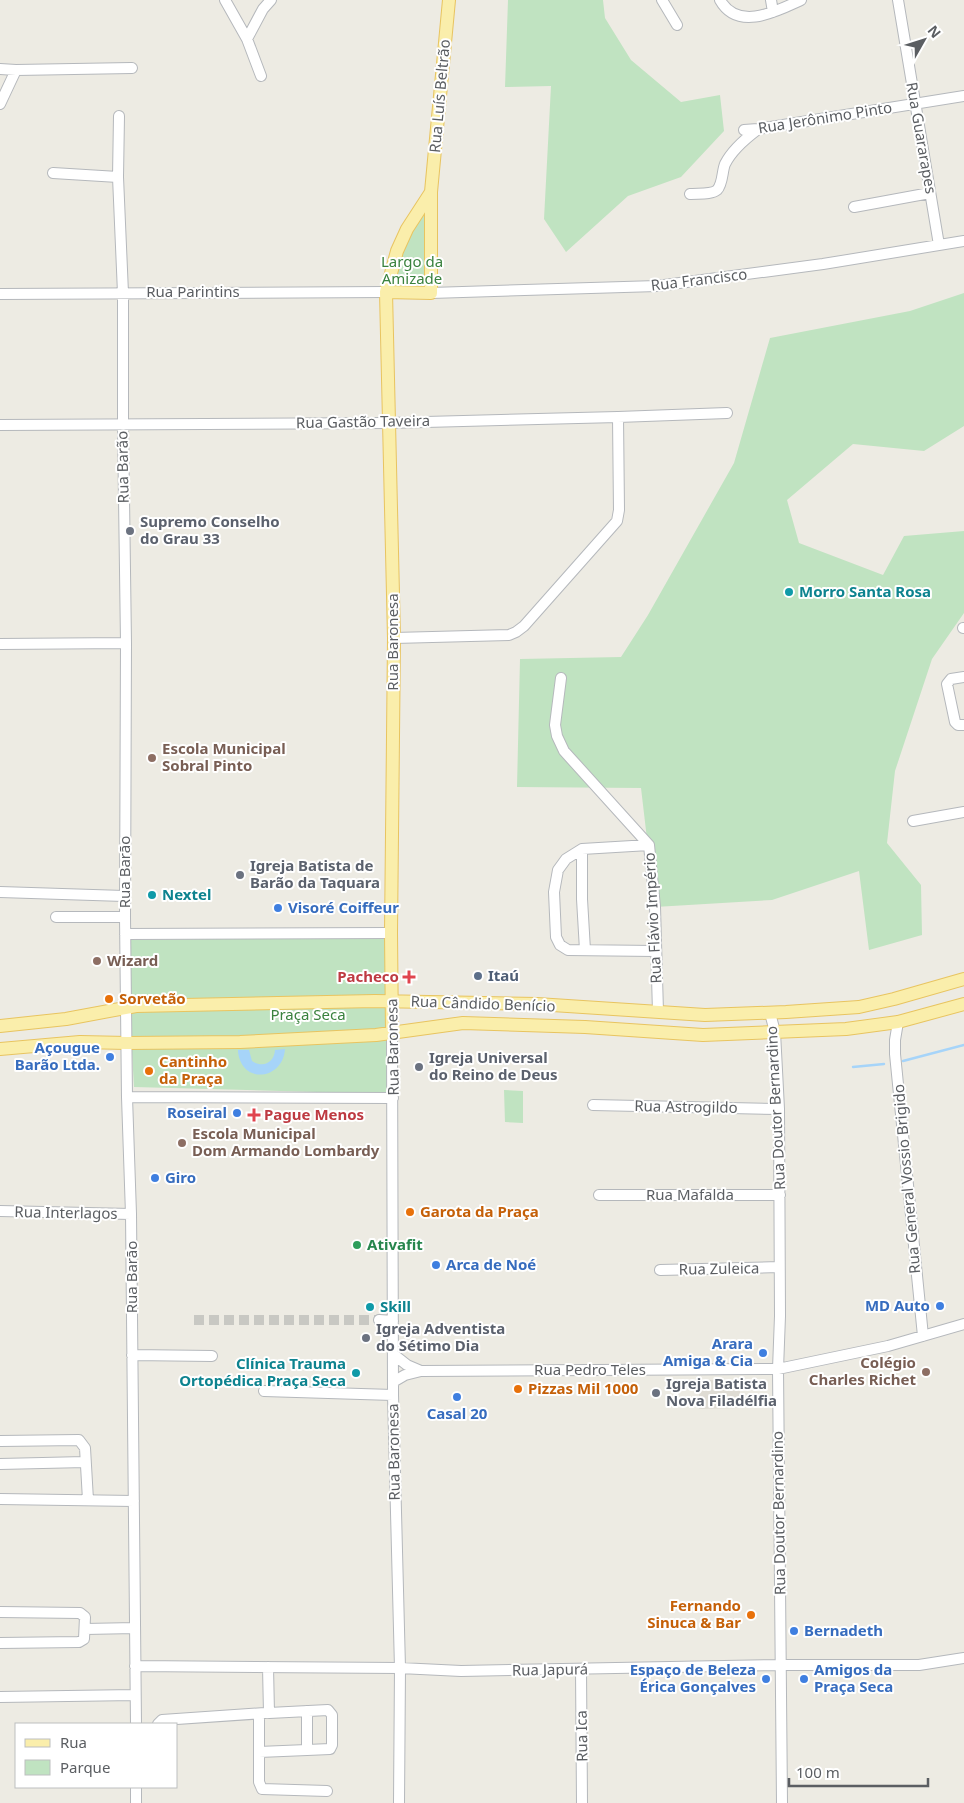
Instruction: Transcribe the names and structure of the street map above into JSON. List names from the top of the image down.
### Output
{
  "streets": {
    "main road": ["Rua Luís Beltrão", "Rua Baronesa", "Rua Cândido Benício"],
    "street": [
      "Rua Jerônimo Pinto",
      "Rua Guararapes",
      "Rua Francisco",
      "Rua Parintins",
      "Rua Gastão Taveira",
      "Rua Barão",
      "Rua Flávio Império",
      "Rua Astrogildo",
      "Rua Doutor Bernardino",
      "Rua General Vossio Brigido",
      "Rua Mafalda",
      "Rua Interlagos",
      "Rua Zuleica",
      "Rua Pedro Teles",
      "Rua Japurá",
      "Rua Ica"
    ]
  },
  "crossings": [
    ["Rua Luís Beltrão", "Rua Francisco"],
    ["Rua Jerônimo Pinto", "Rua Guararapes"],
    ["Rua Guararapes", "Rua Francisco"],
    ["Rua Parintins", "Rua Barão"],
    ["Rua Parintins", "Rua Baronesa"],
    ["Rua Gastão Taveira", "Rua Barão"],
    ["Rua Gastão Taveira", "Rua Baronesa"],
    ["Rua Barão", "Rua Cândido Benício"],
    ["Rua Barão", "Rua Interlagos"],
    ["Rua Barão", "Rua Japurá"],
    ["Rua Baronesa", "Rua Cândido Benício"],
    ["Rua Baronesa", "Rua Pedro Teles"],
    ["Rua Baronesa", "Rua Japurá"],
    ["Rua Flávio Império", "Rua Cândido Benício"],
    ["Rua Cândido Benício", "Rua Doutor Bernardino"],
    ["Rua Cândido Benício", "Rua General Vossio Brigido"],
    ["Rua Astrogildo", "Rua Doutor Bernardino"],
    ["Rua Doutor Bernardino", "Rua Mafalda"],
    ["Rua Doutor Bernardino", "Rua Zuleica"],
    ["Rua Doutor Bernardino", "Rua Pedro Teles"],
    ["Rua Doutor Bernardino", "Rua Japurá"],
    ["Rua General Vossio Brigido", "Rua Pedro Teles"],
    ["Rua Japurá", "Rua Ica"]
  ],
  "parks": ["Largo da Amizade", "Praça Seca"],
  "places": {
    "other": [
      "Supremo Conselho do Grau 33",
      "Morro Santa Rosa",
      "Escola Municipal Sobral Pinto",
      "Igreja Batista de Barão da Taquara",
      "Nextel",
      "Visoré Coiffeur",
      "Wizard",
      "Itaú",
      "Sorvetão",
      "Açougue Barão Ltda.",
      "Igreja Universal do Reino de Deus",
      "Cantinho da Praça",
      "Roseiral",
      "Escola Municipal Dom Armando Lombardy",
      "Giro",
      "Garota da Praça",
      "Ativafit",
      "Arca de Noé",
      "MD Auto",
      "Skill",
      "Igreja Adventista do Sétimo Dia",
      "Arara Amiga & Cia",
      "Colégio Charles Richet",
      "Clínica Trauma Ortopédica Praça Seca",
      "Pizzas Mil 1000",
      "Igreja Batista Nova Filadélfia",
      "Casal 20",
      "Fernando Sinuca & Bar",
      "Bernadeth",
      "Espaço de Beleza Érica Gonçalves",
      "Amigos da Praça Seca"
    ],
    "health": ["Pacheco", "Pague Menos"]
  },
  "legend": ["Rua", "Parque"],
  "scale_bar": "100 m",
  "north": "top right"
}
